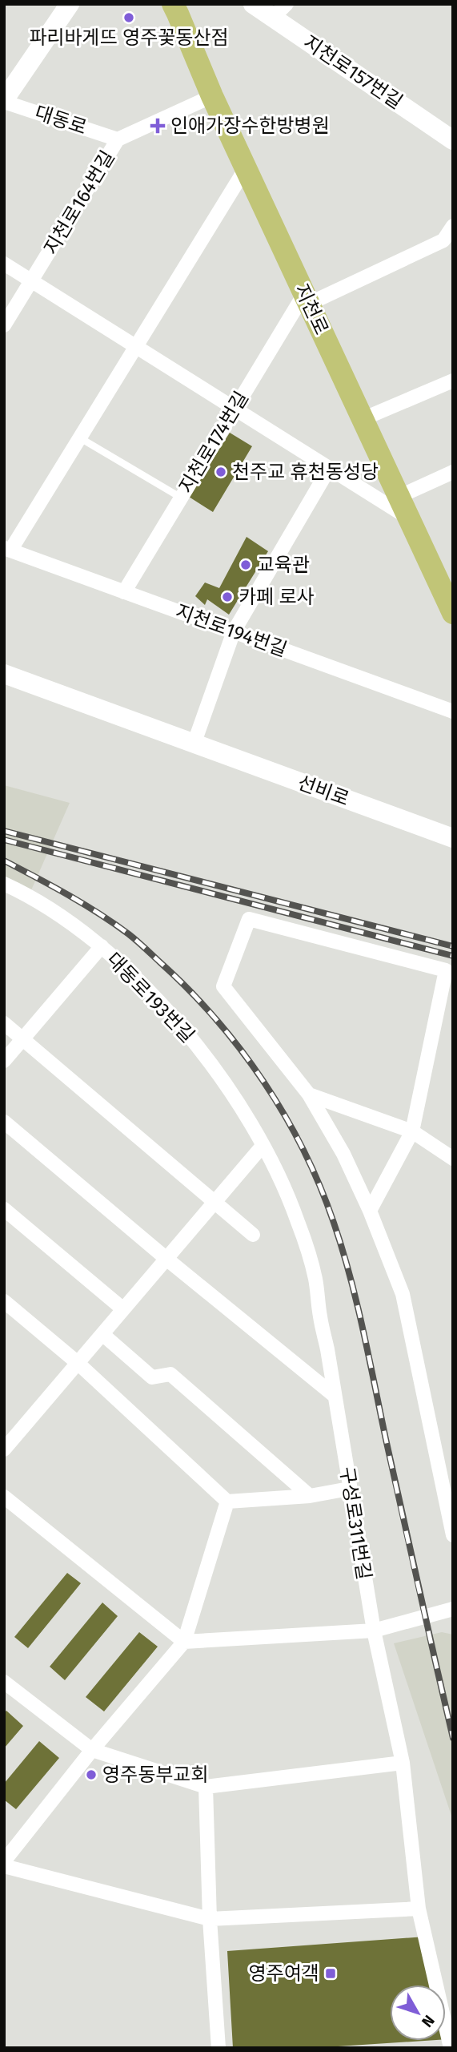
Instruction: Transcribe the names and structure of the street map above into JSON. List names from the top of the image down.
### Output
{
  "streets": {
    "main road": [
      "지천로157번길",
      "대동로",
      "지천로",
      "선비로"
    ],
    "street": [
      "지천로164번길",
      "지천로174번길",
      "지천로194번길",
      "대동로193번길",
      "구성로311번길"
    ]
  },
  "crossings": [
    ["대동로", "지천로164번길"],
    ["지천로164번길", "지천로"],
    ["지천로", "지천로174번길"],
    ["지천로174번길", "지천로194번길"],
    ["대동로193번길", "구성로311번길"]
  ],
  "places": {
    "other": [
      "파리바게뜨 영주꽃동산점",
      "천주교 휴천동성당",
      "교육관",
      "카페 로사",
      "영주동부교회"
    ],
    "health": ["인애가장수한방병원"],
    "transit": ["영주여객"]
  },
  "north": "bottom right"
}
